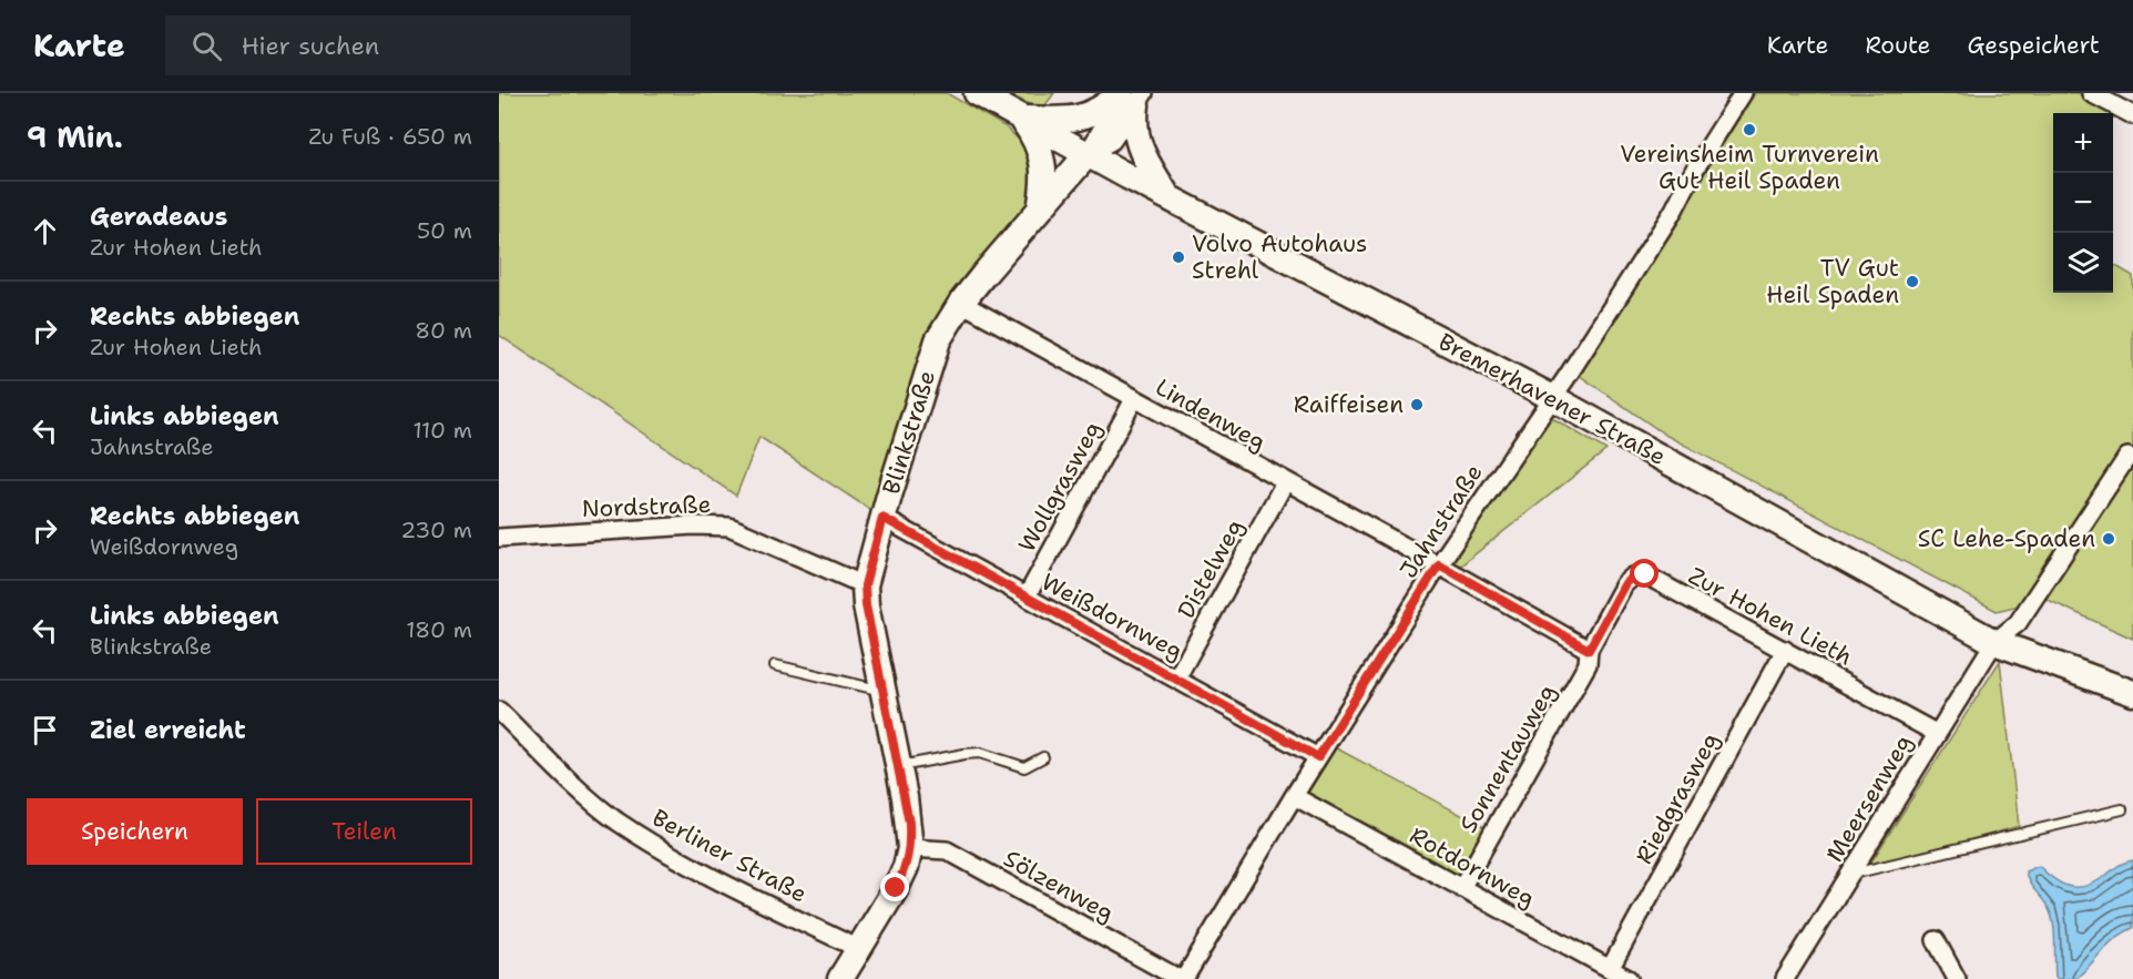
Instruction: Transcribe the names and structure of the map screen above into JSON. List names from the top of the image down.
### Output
{
  "streets": {
    "street": [
      "Bremerhavener Straße",
      "Lindenweg",
      "Blinkstraße",
      "Wollgrasweg",
      "Nordstraße",
      "Jahnstraße",
      "Distelweg",
      "Weißdornweg",
      "Zur Hohen Lieth",
      "Sonnentauweg",
      "Riedgrasweg",
      "Meersenweg",
      "Berliner Straße",
      "Rotdornweg",
      "Sölzenweg"
    ]
  },
  "crossings": [
    ["Bremerhavener Straße", "Blinkstraße"],
    ["Bremerhavener Straße", "Jahnstraße"],
    ["Bremerhavener Straße", "Meersenweg"],
    ["Lindenweg", "Blinkstraße"],
    ["Lindenweg", "Wollgrasweg"],
    ["Lindenweg", "Jahnstraße"],
    ["Lindenweg", "Distelweg"],
    ["Blinkstraße", "Nordstraße"],
    ["Blinkstraße", "Weißdornweg"],
    ["Blinkstraße", "Berliner Straße"],
    ["Blinkstraße", "Sölzenweg"],
    ["Wollgrasweg", "Weißdornweg"],
    ["Jahnstraße", "Weißdornweg"],
    ["Jahnstraße", "Rotdornweg"],
    ["Jahnstraße", "Sölzenweg"],
    ["Distelweg", "Weißdornweg"],
    ["Zur Hohen Lieth", "Sonnentauweg"],
    ["Zur Hohen Lieth", "Riedgrasweg"],
    ["Zur Hohen Lieth", "Meersenweg"],
    ["Sonnentauweg", "Rotdornweg"],
    ["Riedgrasweg", "Rotdornweg"]
  ],
  "places": [
    "Vereinsheim Turnverein Gut Heil Spaden",
    "Volvo Autohaus Strehl",
    "TV Gut Heil Spaden",
    "Raiffeisen",
    "SC Lehe-Spaden"
  ],
  "page": {
    "header": "Karte",
    "search": "Hier suchen",
    "nav": ["Karte", "Route", "Gespeichert"],
    "heading": ["9 Min.", "Zu Fuß · 650 m"],
    "map_buttons": ["+", "−"],
    "list": [
      ["Geradeaus", "Zur Hohen Lieth", "50 m"],
      ["Rechts abbiegen", "Zur Hohen Lieth", "80 m"],
      ["Links abbiegen", "Jahnstraße", "110 m"],
      ["Rechts abbiegen", "Weißdornweg", "230 m"],
      ["Links abbiegen", "Blinkstraße", "180 m"],
      "Ziel erreicht"
    ],
    "buttons": ["Speichern", "Teilen"]
  }
}
